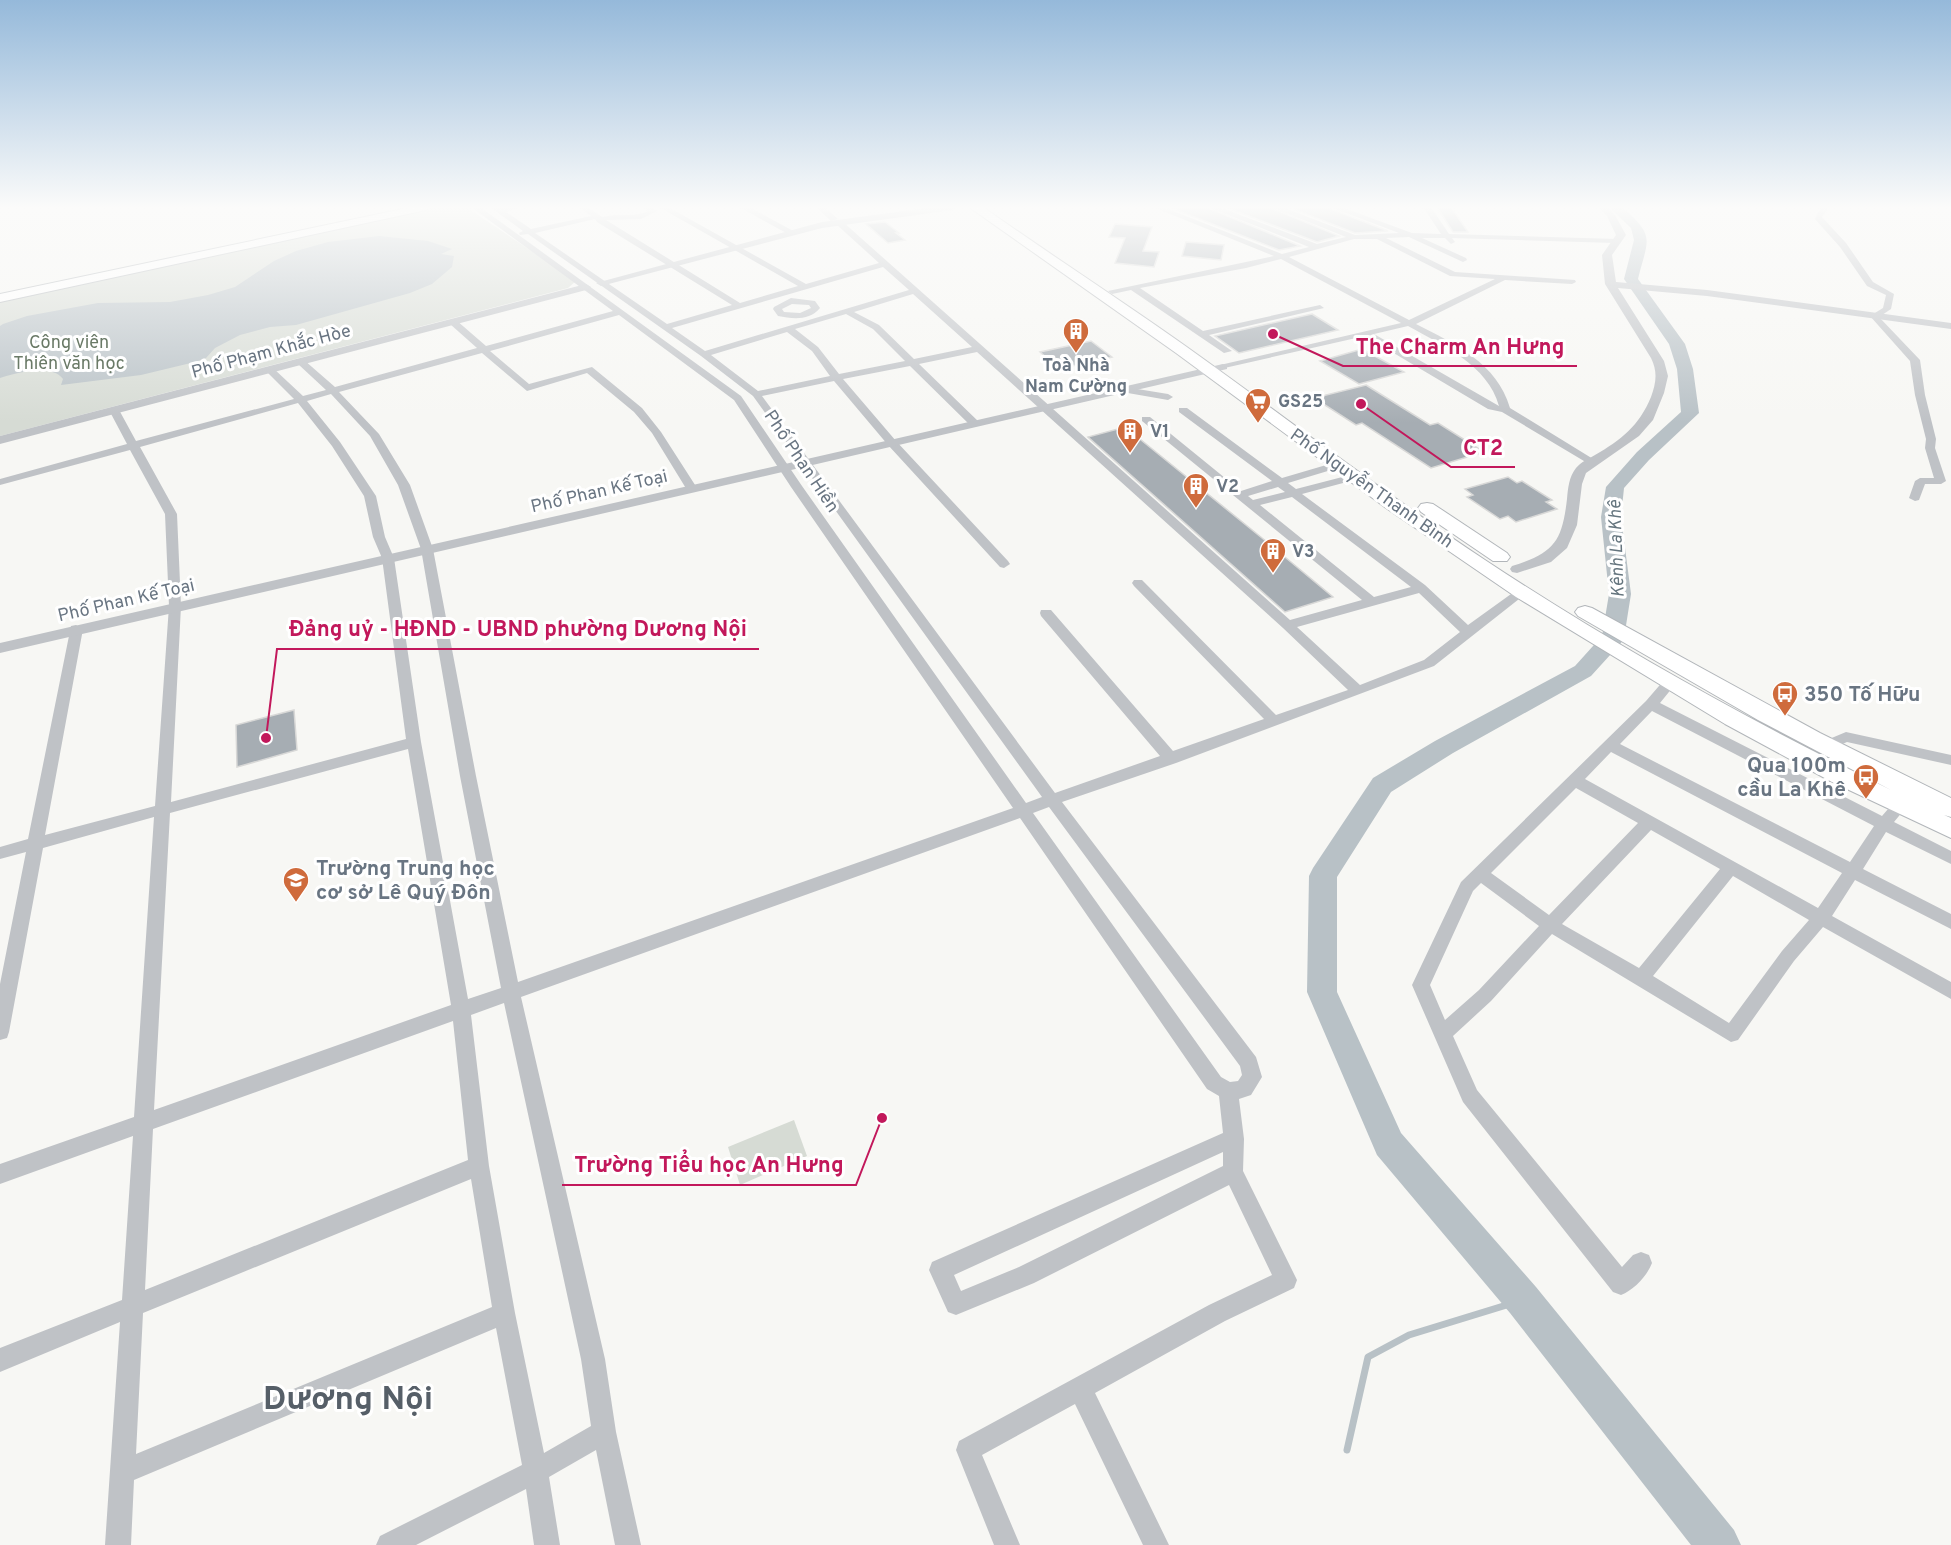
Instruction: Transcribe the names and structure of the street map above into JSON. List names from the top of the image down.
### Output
{
  "streets": {
    "main road": ["Phố Nguyễn Thanh Bình"],
    "street": ["Phố Phạm Khắc Hòe", "Phố Phan Hiền", "Phố Phan Kế Toại"]
  },
  "crossings": [
    ["Phố Phạm Khắc Hòe", "Phố Phan Hiền"],
    ["Phố Phan Hiền", "Phố Phan Kế Toại"],
    ["Phố Nguyễn Thanh Bình", "Phố Phan Kế Toại"]
  ],
  "districts": ["Dương Nội"],
  "water": ["Kênh La Khê"],
  "parks": ["Công viên Thiên văn học"],
  "places": {
    "other": [
      "The Charm An Hưng",
      "CT2",
      "Đảng uỷ - HĐND - UBND phường Dương Nội",
      "Trường Tiểu học An Hưng"
    ],
    "building": [
      "Toà Nhà Nam Cường",
      "V1",
      "V2",
      "V3"
    ],
    "supermarket": ["GS25"],
    "bus stop": ["350 Tố Hữu", "Qua 100m cầu La Khê"],
    "school or university": ["Trường Trung học cơ sở Lê Quý Đôn"]
  }
}
